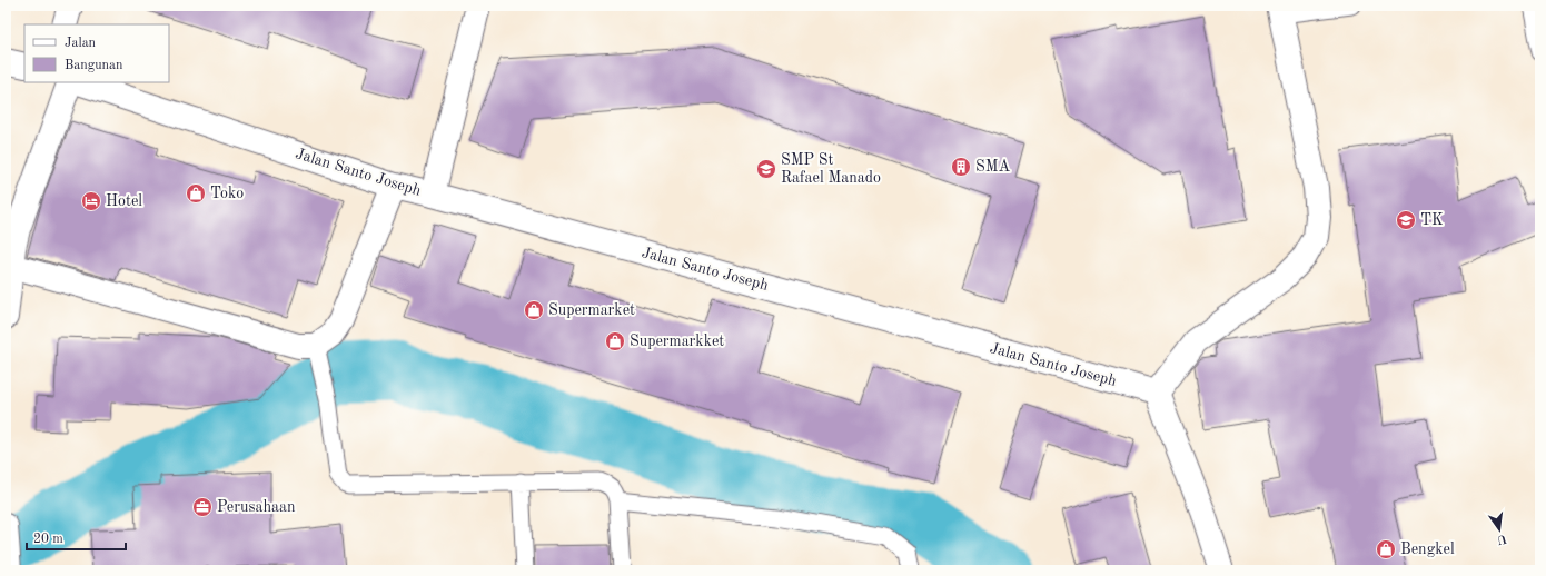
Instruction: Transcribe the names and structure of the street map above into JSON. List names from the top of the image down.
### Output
{
  "streets": {
    "street": ["Jalan Santo Joseph"]
  },
  "places": {
    "building": ["SMA"],
    "school or university": ["SMP St Rafael Manado", "TK"],
    "shop": [
      "Toko",
      "Supermarket",
      "Supermarkket",
      "Bengkel"
    ],
    "hotel": ["Hotel"],
    "office": ["Perusahaan"]
  },
  "legend": ["Jalan", "Bangunan"],
  "scale_bar": "20 m",
  "north": "bottom"
}
